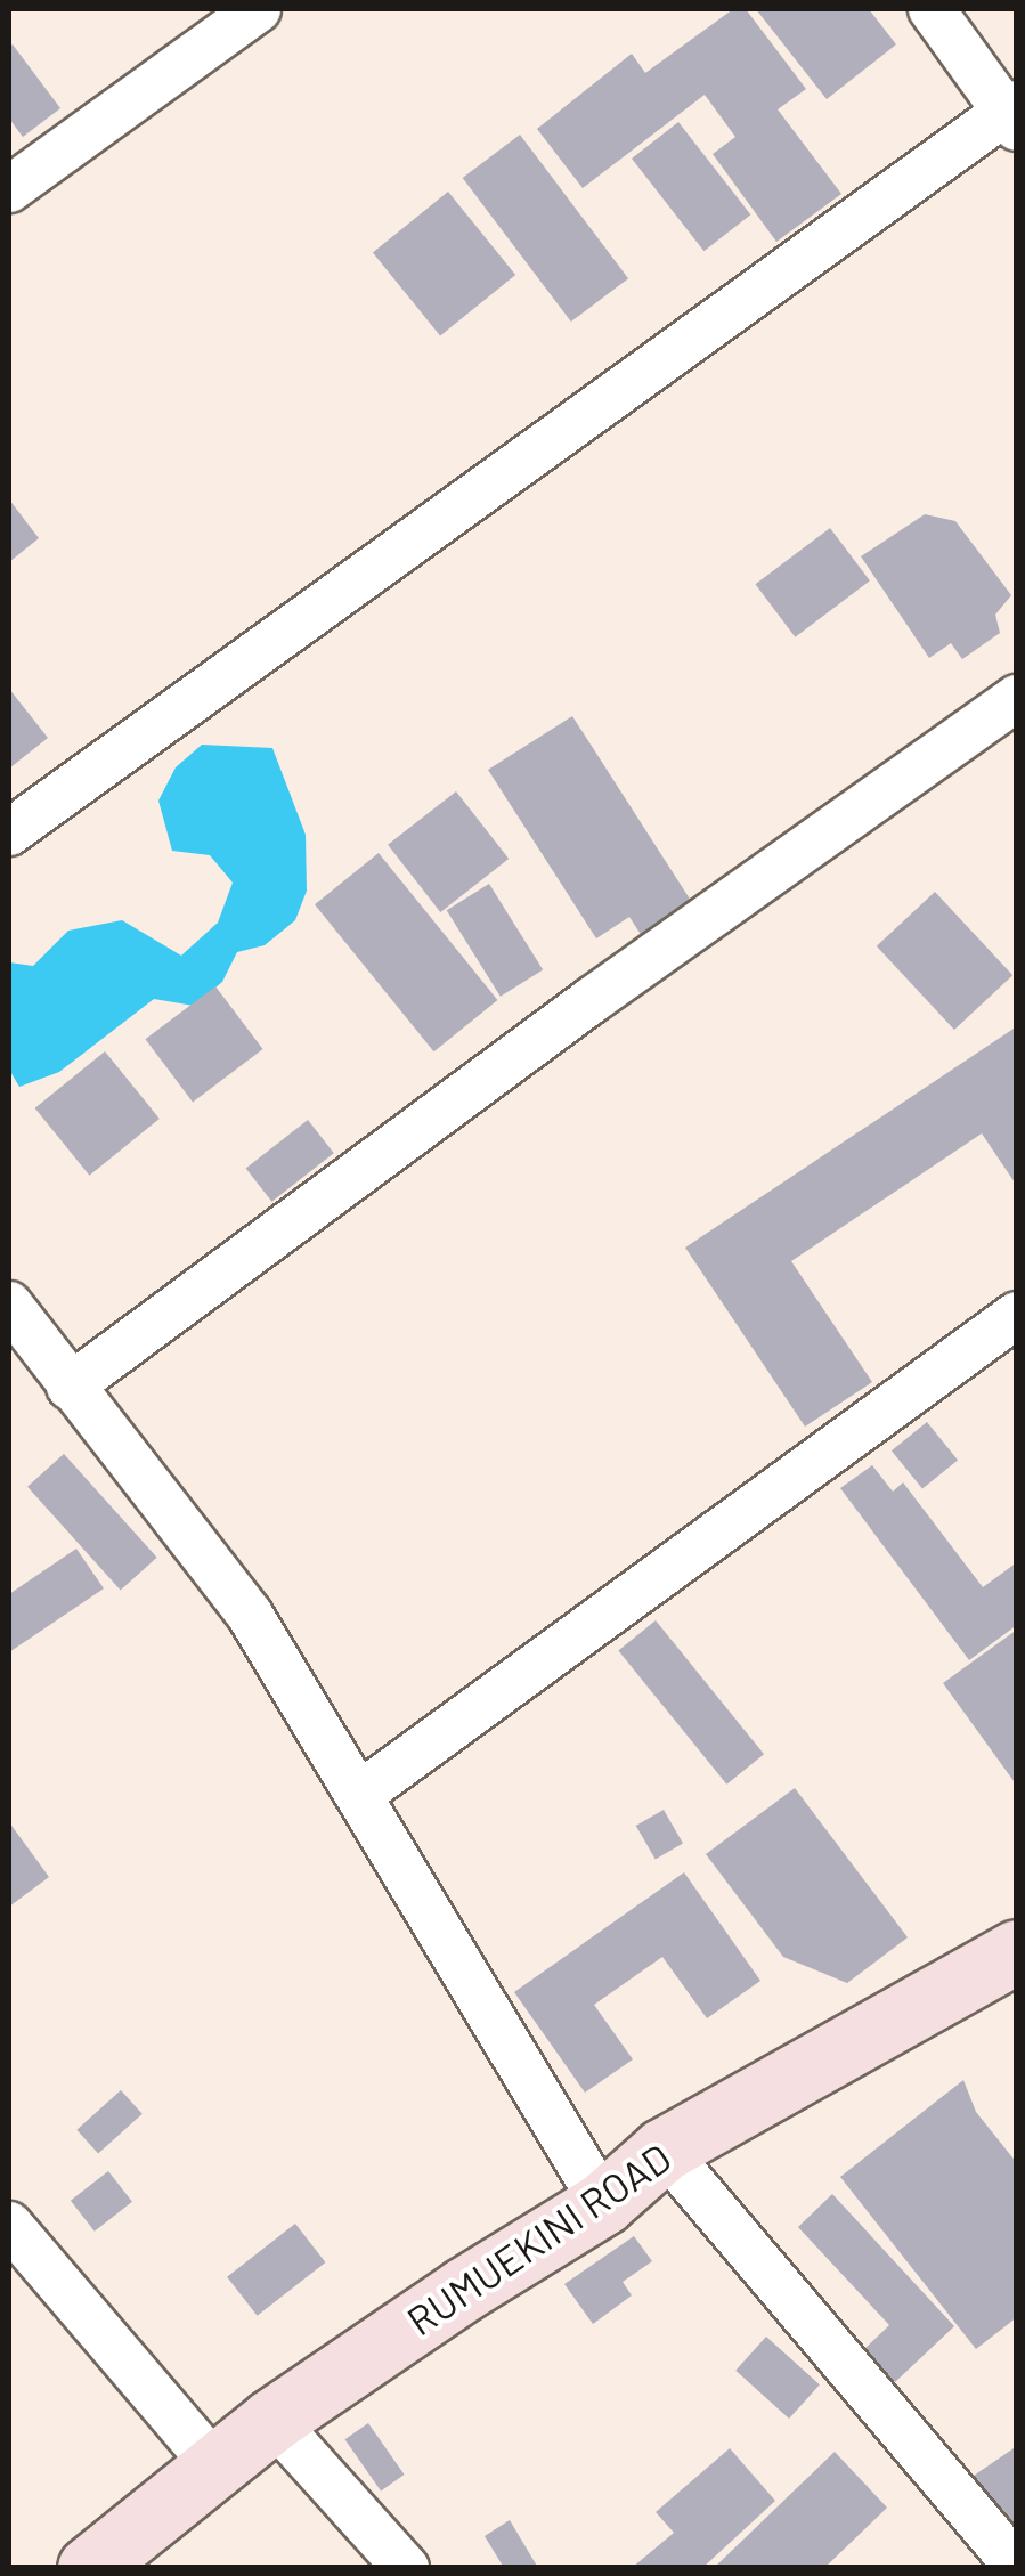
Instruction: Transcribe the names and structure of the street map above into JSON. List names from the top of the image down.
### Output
{
  "streets": {
    "street": ["RUMUEKINI ROAD"]
  }
}
